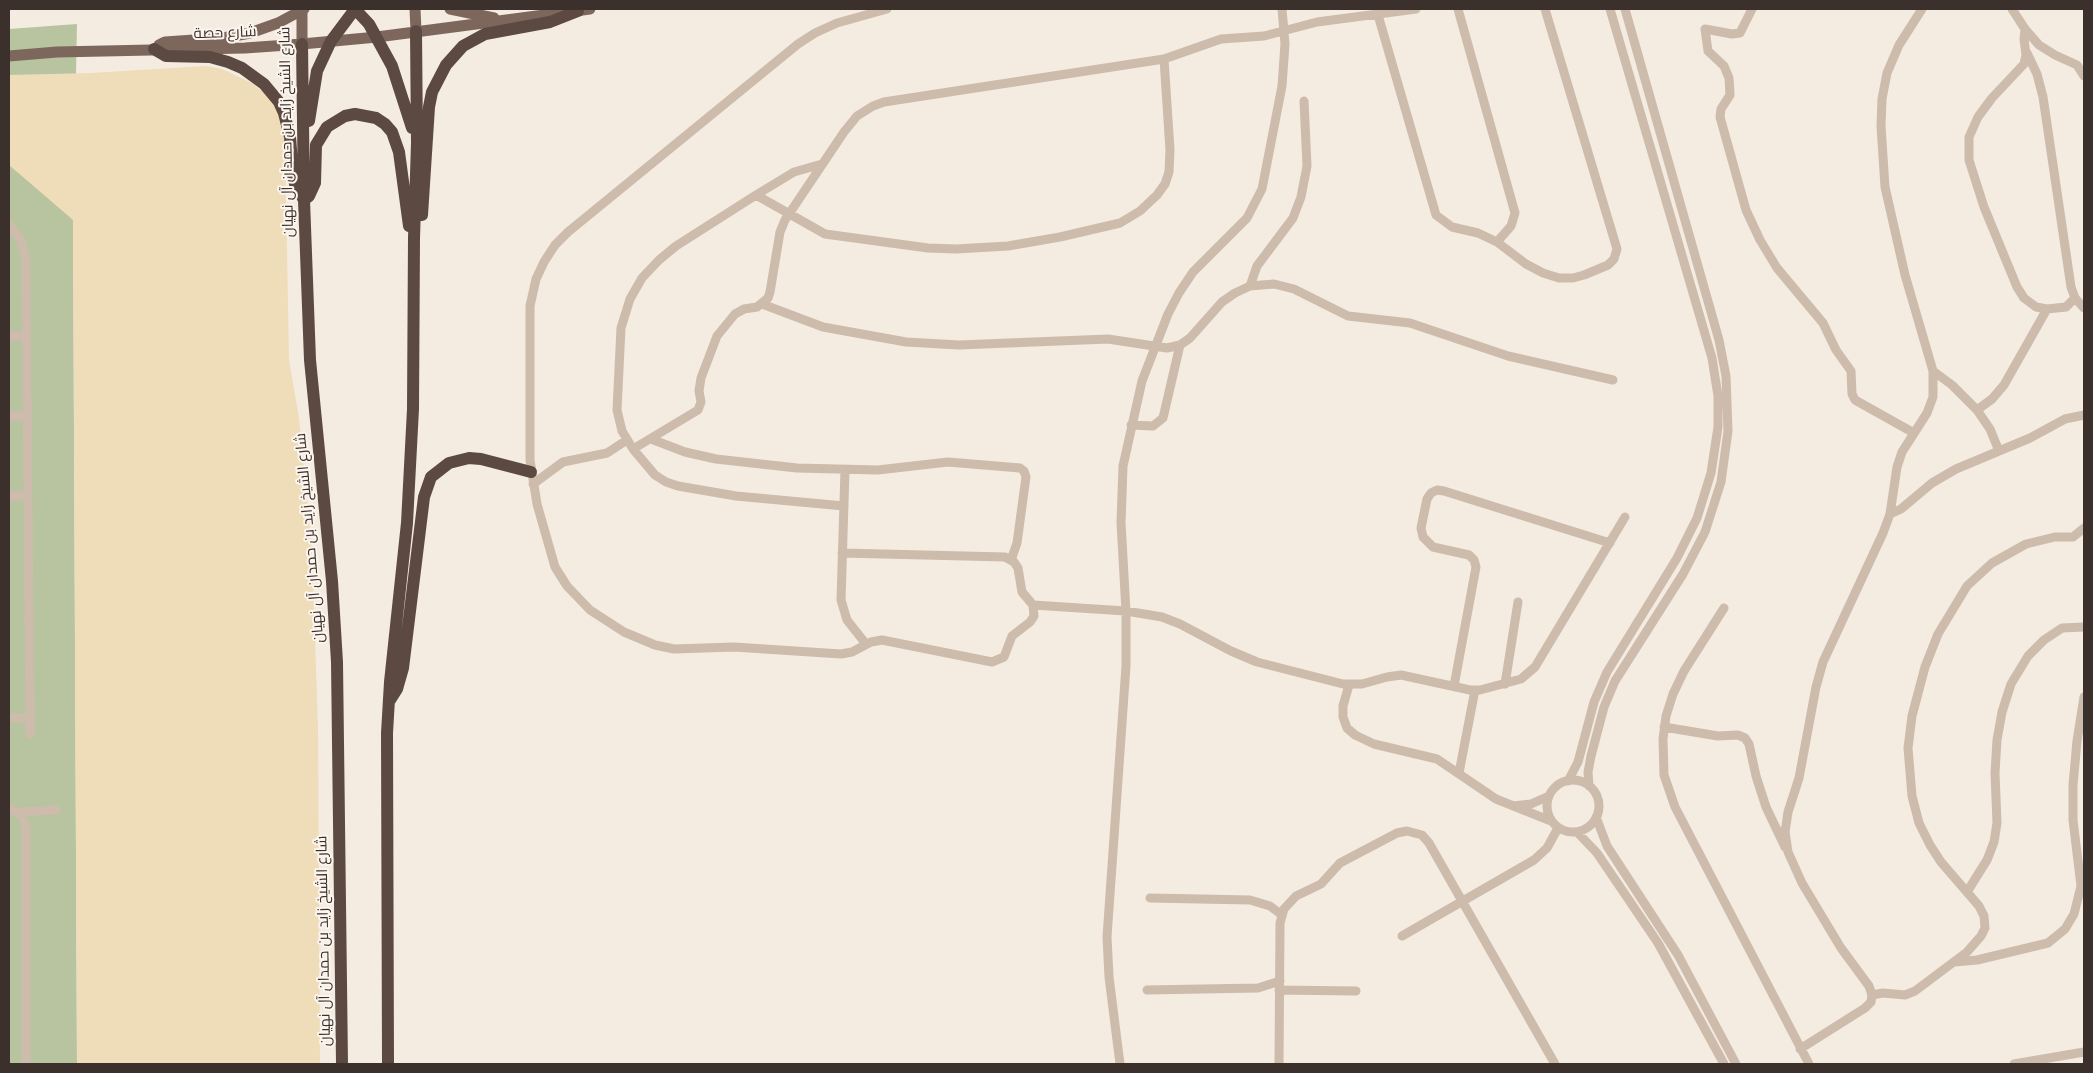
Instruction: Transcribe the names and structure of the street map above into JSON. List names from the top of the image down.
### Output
{
  "streets": {
    "highway": ["شارع الشيخ زايد بن حمدان آل نهيان"],
    "main road": ["شارع حصة"]
  },
  "crossings": [
    ["شارع حصة", "شارع الشيخ زايد بن حمدان آل نهيان"]
  ]
}
